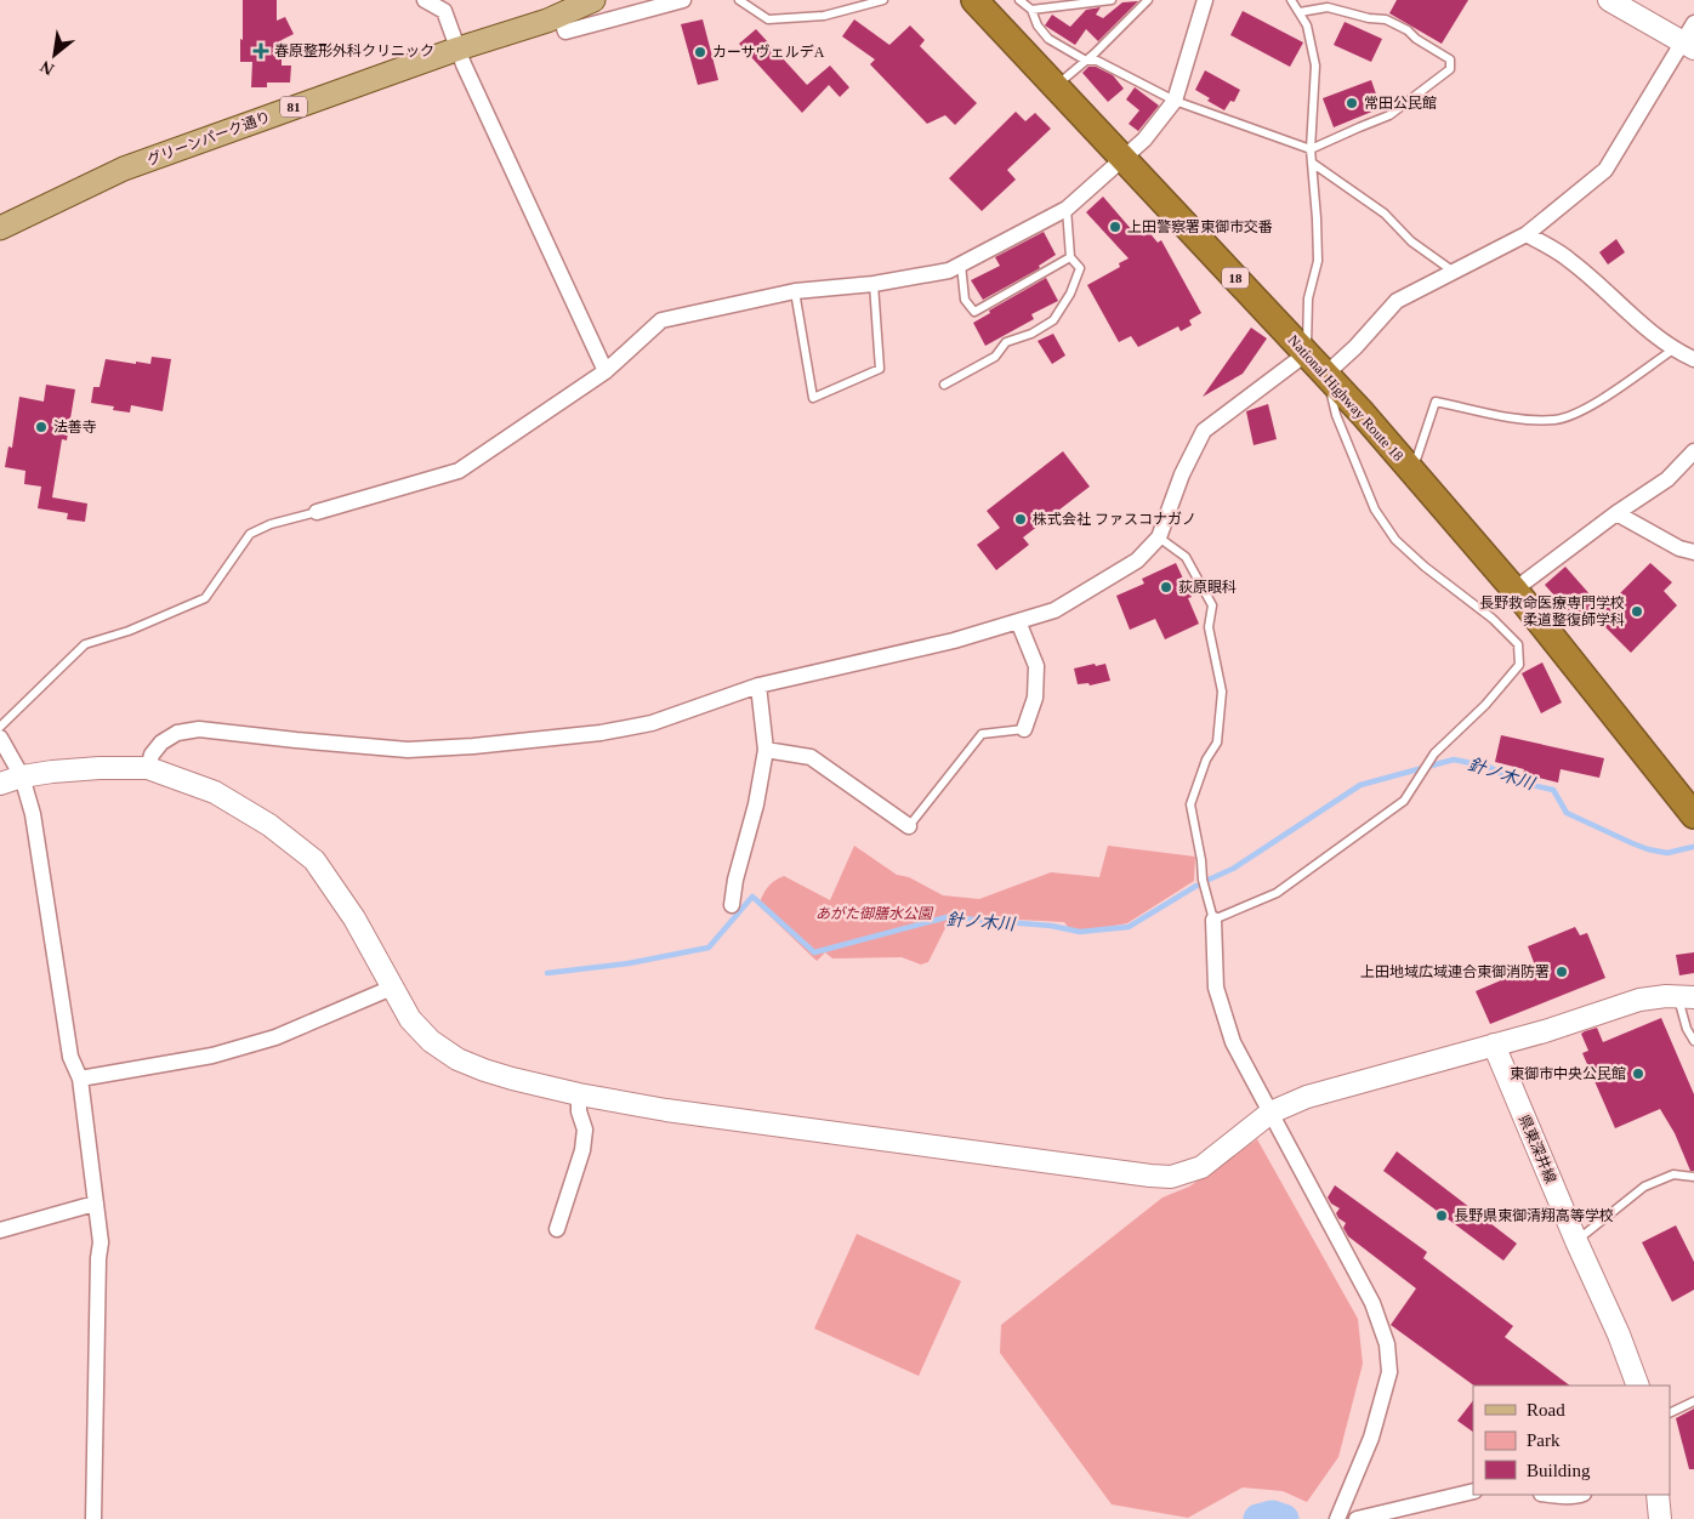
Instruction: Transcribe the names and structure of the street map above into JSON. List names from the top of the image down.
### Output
{
  "streets": {
    "highway": ["18", "National Highway Route 18"],
    "main road": ["81", "グリーンパーク通り"],
    "street": ["県東深井線"]
  },
  "water": ["針ノ木川"],
  "parks": ["あがた御膳水公園"],
  "places": {
    "health": ["春原整形外科クリニック"],
    "other": [
      "カーサヴェルデA",
      "常田公民館",
      "上田警察署東御市交番",
      "法善寺",
      "株式会社 ファスコナガノ",
      "荻原眼科",
      "長野救命医療専門学校 柔道整復師学科",
      "上田地域広域連合東御消防署",
      "東御市中央公民館",
      "長野県東御清翔高等学校"
    ]
  },
  "legend": ["Road", "Park", "Building"],
  "north": "bottom left"
}
